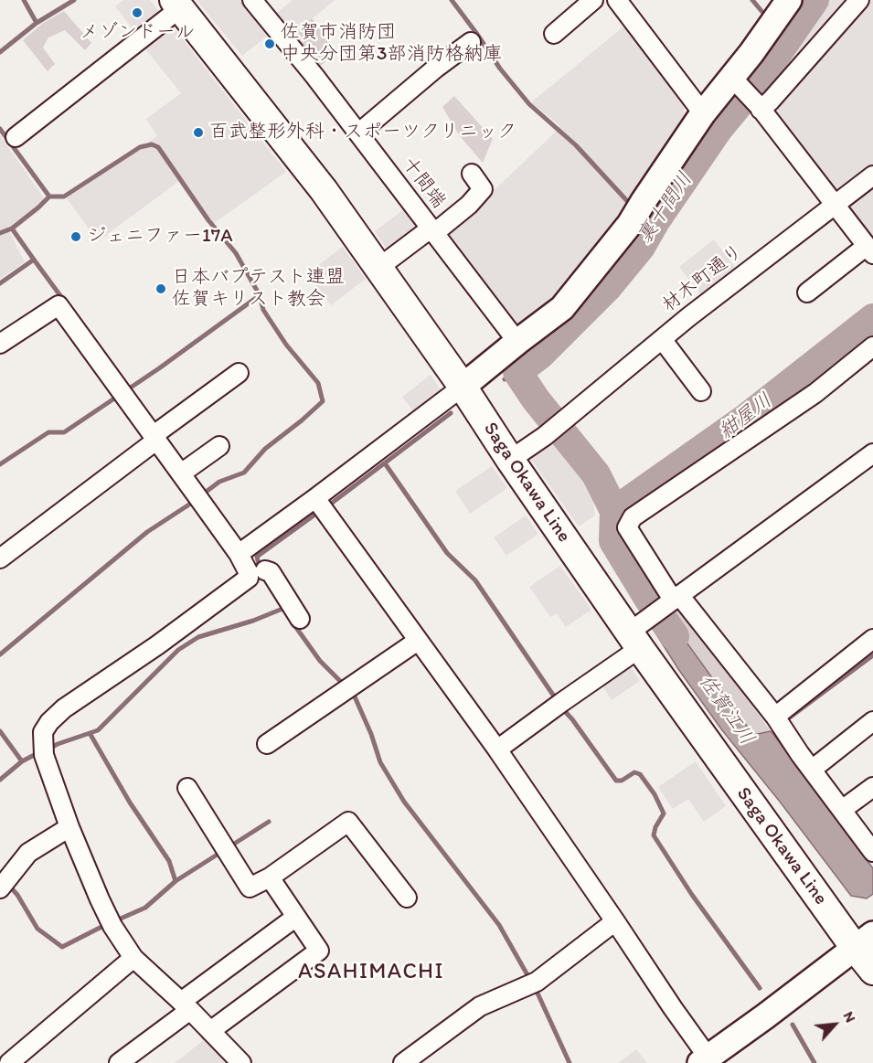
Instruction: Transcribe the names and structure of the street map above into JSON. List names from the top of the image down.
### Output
{
  "streets": {
    "main road": ["Saga Okawa Line"],
    "street": ["十間端", "材木町通り"]
  },
  "crossings": [
    ["材木町通り", "Saga Okawa Line"]
  ],
  "districts": ["ASAHIMACHI"],
  "water": ["裏十間川", "紺屋川", "佐賀江川"],
  "places": [
    "メゾンドール",
    "佐賀市消防団 中央分団第3部消防格納庫",
    "百武整形外科・スポーツクリニック",
    "ジェニファー17A",
    "日本バプテスト連盟 佐賀キリスト教会"
  ],
  "north": "top right"
}
